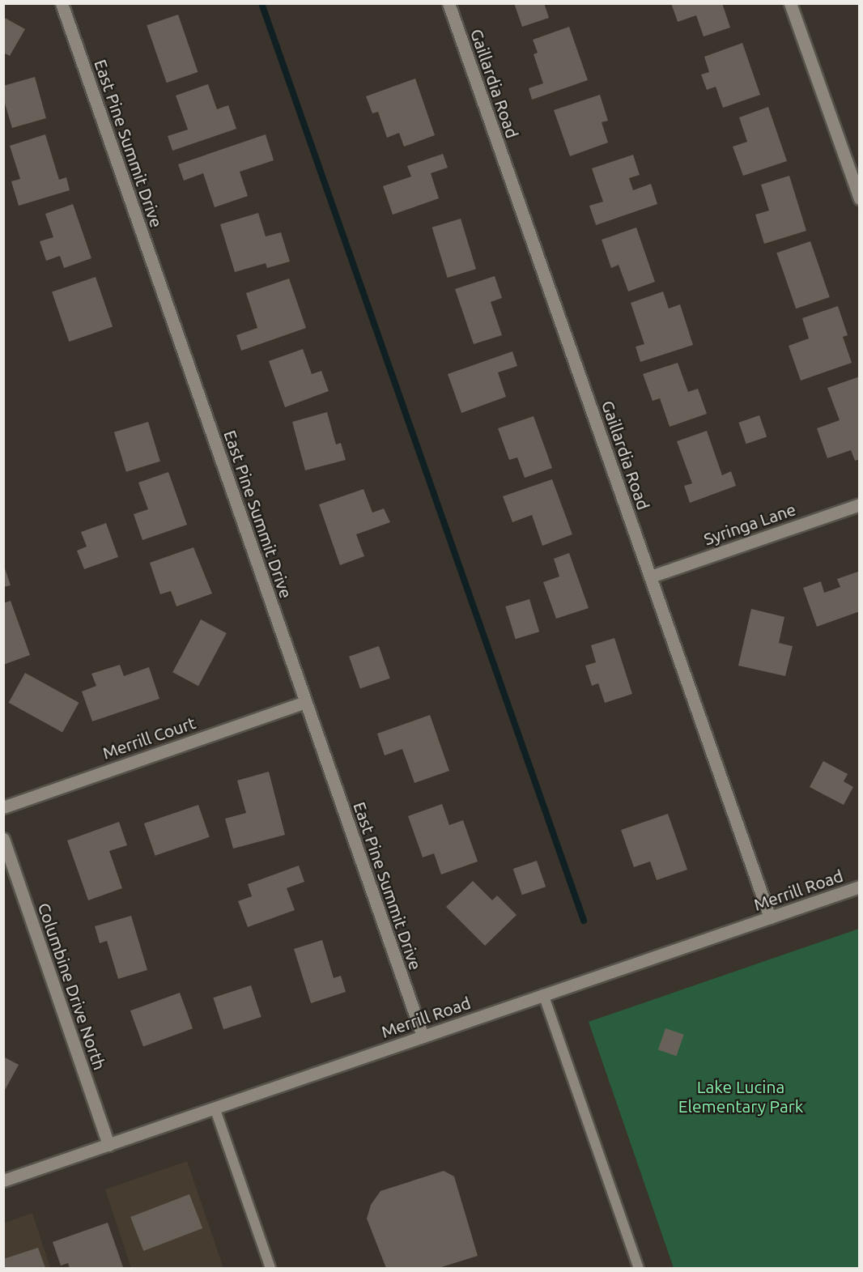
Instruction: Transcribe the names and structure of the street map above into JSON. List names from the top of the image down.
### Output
{
  "streets": {
    "street": [
      "Gaillardia Road",
      "East Pine Summit Drive",
      "Syringa Lane",
      "Merrill Court",
      "Merrill Road",
      "Columbine Drive North"
    ]
  },
  "crossings": [
    ["Gaillardia Road", "Syringa Lane"],
    ["Gaillardia Road", "Merrill Road"],
    ["East Pine Summit Drive", "Merrill Court"],
    ["East Pine Summit Drive", "Merrill Road"],
    ["Merrill Road", "Columbine Drive North"]
  ],
  "parks": ["Lake Lucina Elementary Park"]
}
